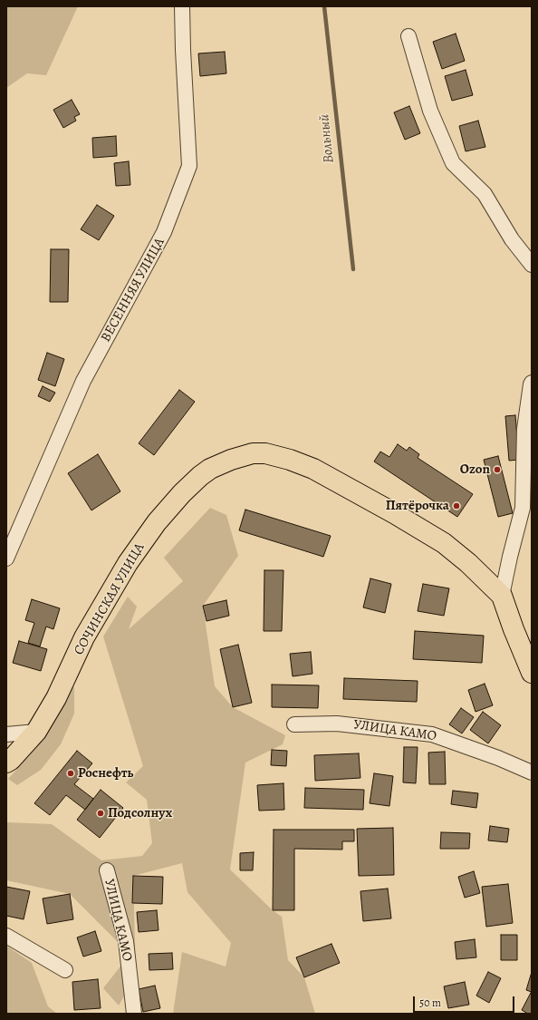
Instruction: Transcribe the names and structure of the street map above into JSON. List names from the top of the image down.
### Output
{
  "streets": {
    "highway": ["СОЧИНСКАЯ УЛИЦА"],
    "street": ["ВЕСЕННЯЯ УЛИЦА", "УЛИЦА КАМО"]
  },
  "water": ["Вольный"],
  "places": [
    "Ozon",
    "Пятёрочка",
    "Роснефть",
    "Подсолнух"
  ],
  "scale_bar": "50 m"
}
